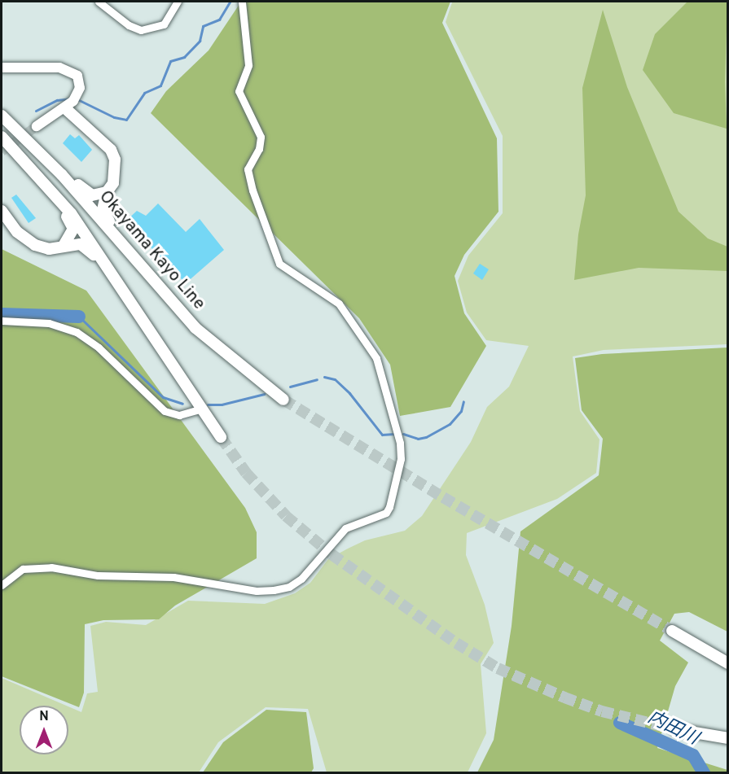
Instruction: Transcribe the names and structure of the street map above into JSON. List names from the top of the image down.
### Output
{
  "streets": {
    "main road": ["Okayama Kayo Line"]
  },
  "water": ["内田川"],
  "north": "top"
}
